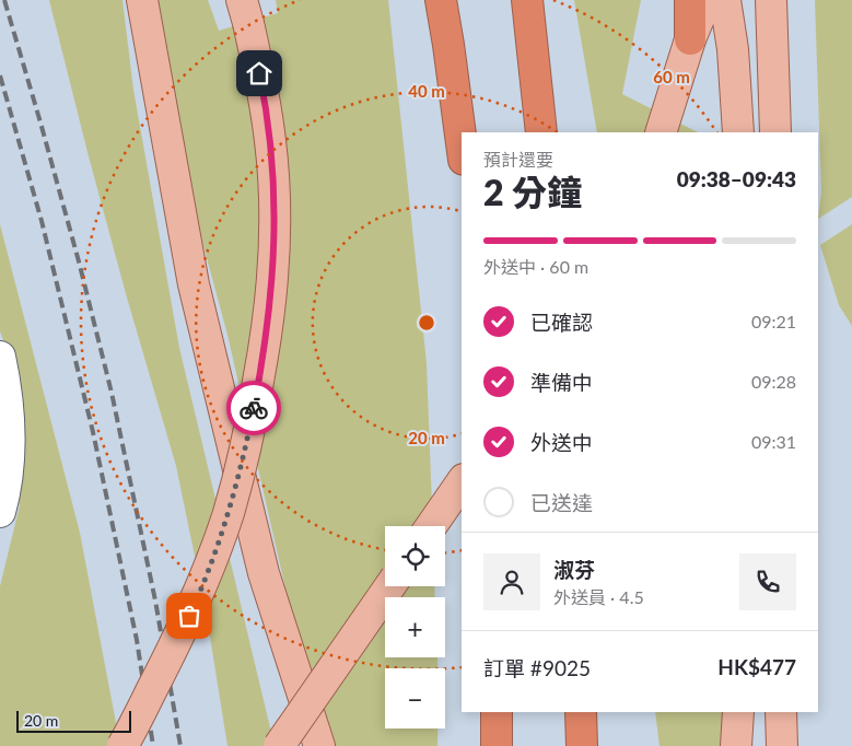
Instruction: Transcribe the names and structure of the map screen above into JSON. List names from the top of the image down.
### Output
{
  "scale_bar": "20 m",
  "page": {
    "heading": ["2 分鐘", "預計還要", "09:38–09:43"],
    "panel": [
      "淑芬",
      "外送員 · 4.5",
      "訂單 #9025",
      "HK$477"
    ],
    "bar": "外送中 · 60 m",
    "list": [
      ["已確認", "09:21"],
      ["準備中", "09:28"],
      ["外送中", "09:31"],
      "已送達"
    ],
    "map_buttons": ["+", "−"],
    "scale": "20 m"
  },
  "rings": ["60 m", "40 m", "20 m"]
}
